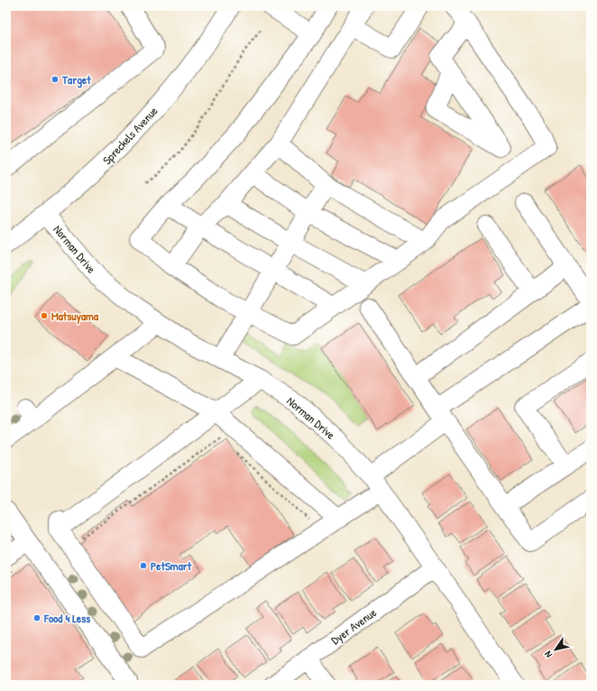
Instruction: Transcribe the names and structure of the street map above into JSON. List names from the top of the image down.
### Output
{
  "streets": {
    "street": ["Spreckels Avenue", "Norman Drive", "Dyer Avenue"]
  },
  "crossings": [
    ["Spreckels Avenue", "Norman Drive"],
    ["Norman Drive", "Dyer Avenue"]
  ],
  "places": [
    "Target",
    "Matsuyama",
    "PetSmart",
    "Food 4 Less"
  ],
  "north": "bottom left"
}
